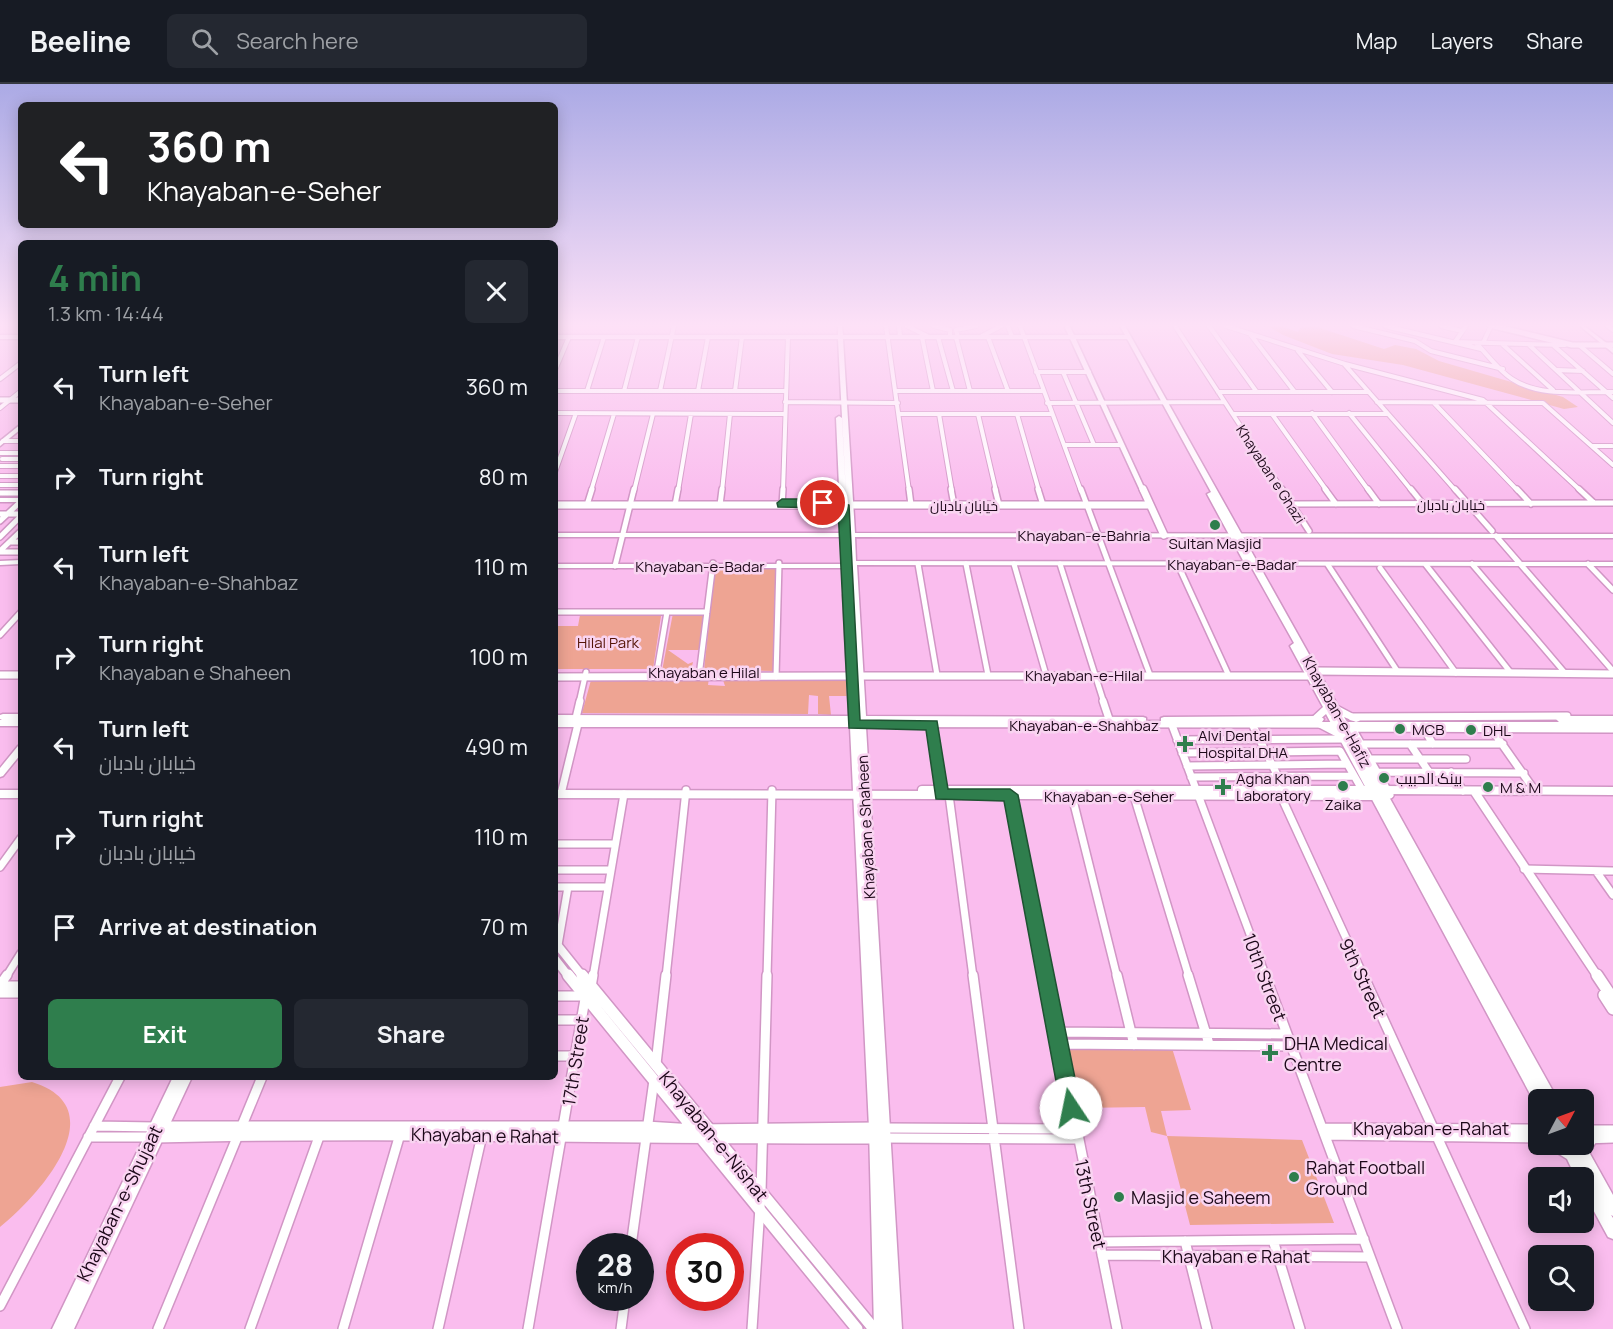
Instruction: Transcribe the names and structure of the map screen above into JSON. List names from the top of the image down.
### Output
{
  "streets": {
    "main road": [
      "Khayaban-e-Bahria",
      "Khayaban-e-Badar",
      "Khayaban-e-Hafiz",
      "Khayaban-e-Shahbaz",
      "Khayaban e Shaheen",
      "Khayaban-e-Shujaat"
    ],
    "street": [
      "Khayaban e Ghazi",
      "خیابان بادبان",
      "Khayaban-e-Hilal",
      "Khayaban-e-Seher",
      "10th Street",
      "9th Street",
      "17th Street",
      "Khayaban-e-Rahat",
      "Khayaban e Rahat",
      "Khayaban-e-Nishat",
      "13th Street"
    ]
  },
  "crossings": [
    ["Khayaban e Ghazi", "خیابان بادبان"],
    ["Khayaban e Ghazi", "Khayaban-e-Bahria"],
    ["خیابان بادبان", "Khayaban e Shaheen"],
    ["Khayaban-e-Bahria", "Khayaban-e-Hafiz"],
    ["Khayaban-e-Bahria", "Khayaban e Shaheen"],
    ["Khayaban-e-Badar", "Khayaban-e-Hafiz"],
    ["Khayaban-e-Badar", "Khayaban e Shaheen"],
    ["Khayaban-e-Hilal", "Khayaban-e-Hafiz"],
    ["Khayaban-e-Hilal", "Khayaban e Shaheen"],
    ["Khayaban-e-Hafiz", "Khayaban-e-Shahbaz"],
    ["Khayaban-e-Hafiz", "Khayaban-e-Seher"],
    ["Khayaban-e-Shahbaz", "Khayaban e Shaheen"],
    ["Khayaban-e-Shahbaz", "10th Street"],
    ["Khayaban-e-Shahbaz", "9th Street"],
    ["Khayaban-e-Seher", "Khayaban e Shaheen"],
    ["Khayaban-e-Seher", "10th Street"],
    ["Khayaban-e-Seher", "9th Street"],
    ["Khayaban-e-Seher", "17th Street"],
    ["Khayaban-e-Seher", "13th Street"],
    ["Khayaban e Shaheen", "Khayaban e Rahat"],
    ["10th Street", "Khayaban-e-Rahat"],
    ["10th Street", "Khayaban e Rahat"],
    ["9th Street", "Khayaban-e-Rahat"],
    ["17th Street", "Khayaban e Rahat"],
    ["17th Street", "Khayaban-e-Nishat"],
    ["Khayaban e Rahat", "Khayaban-e-Nishat"],
    ["Khayaban e Rahat", "Khayaban-e-Shujaat"],
    ["Khayaban e Rahat", "13th Street"]
  ],
  "parks": ["Hilal Park"],
  "places": {
    "other": [
      "Sultan Masjid",
      "MCB",
      "DHL",
      "بينک الحبيب",
      "Zaika",
      "M & M",
      "Rahat Football Ground",
      "Masjid e Saheem"
    ],
    "health": ["Alvi Dental Hospital DHA", "Agha Khan Laboratory", "DHA Medical Centre"]
  },
  "north": "top right",
  "page": {
    "header": "Beeline",
    "search": "Search here",
    "nav": ["Map", "Layers", "Share"],
    "turn": ["360 m", "Khayaban-e-Seher"],
    "heading": ["4 min", "1.3 km · 14:44"],
    "list": [
      {
        "name": "Turn left",
        "note": "Khayaban-e-Seher",
        "value": "360 m"
      },
      {
        "name": "Turn right",
        "value": "80 m"
      },
      {
        "name": "Turn left",
        "note": "Khayaban-e-Shahbaz",
        "value": "110 m"
      },
      {
        "name": "Turn right",
        "note": "Khayaban e Shaheen",
        "value": "100 m"
      },
      {
        "name": "Turn left",
        "note": "خیابان بادبان",
        "value": "490 m"
      },
      {
        "name": "Turn right",
        "note": "خیابان بادبان",
        "value": "110 m"
      },
      {
        "name": "Arrive at destination",
        "value": "70 m"
      }
    ],
    "buttons": ["Exit", "Share"],
    "speed": "28 km/h",
    "limit": "30"
  }
}
